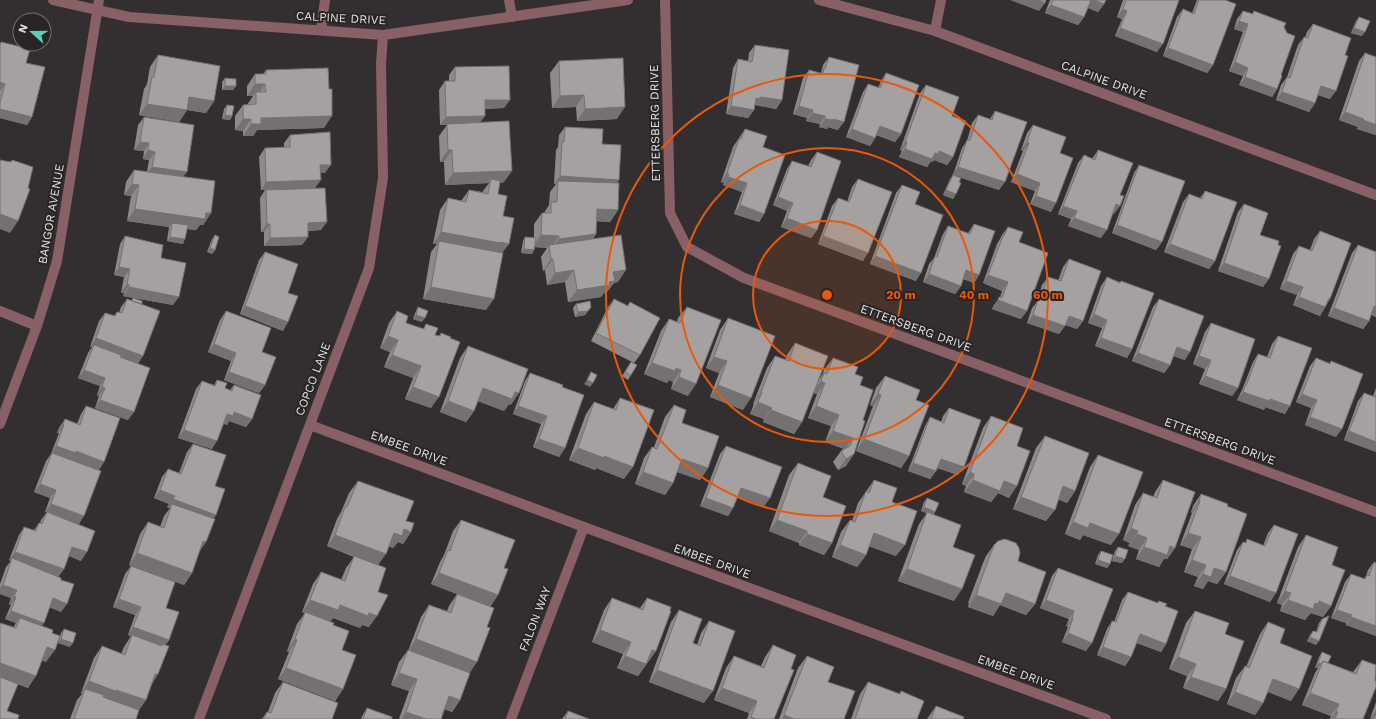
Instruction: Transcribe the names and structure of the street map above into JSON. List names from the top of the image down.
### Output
{
  "streets": {
    "street": [
      "CALPINE DRIVE",
      "ETTERSBERG DRIVE",
      "BANGOR AVENUE",
      "COPCO LANE",
      "EMBEE DRIVE",
      "FALON WAY"
    ]
  },
  "crossings": [
    ["CALPINE DRIVE", "BANGOR AVENUE"],
    ["CALPINE DRIVE", "COPCO LANE"],
    ["COPCO LANE", "EMBEE DRIVE"],
    ["EMBEE DRIVE", "FALON WAY"]
  ],
  "north": "left",
  "rings": ["20 m", "40 m", "60 m"]
}
